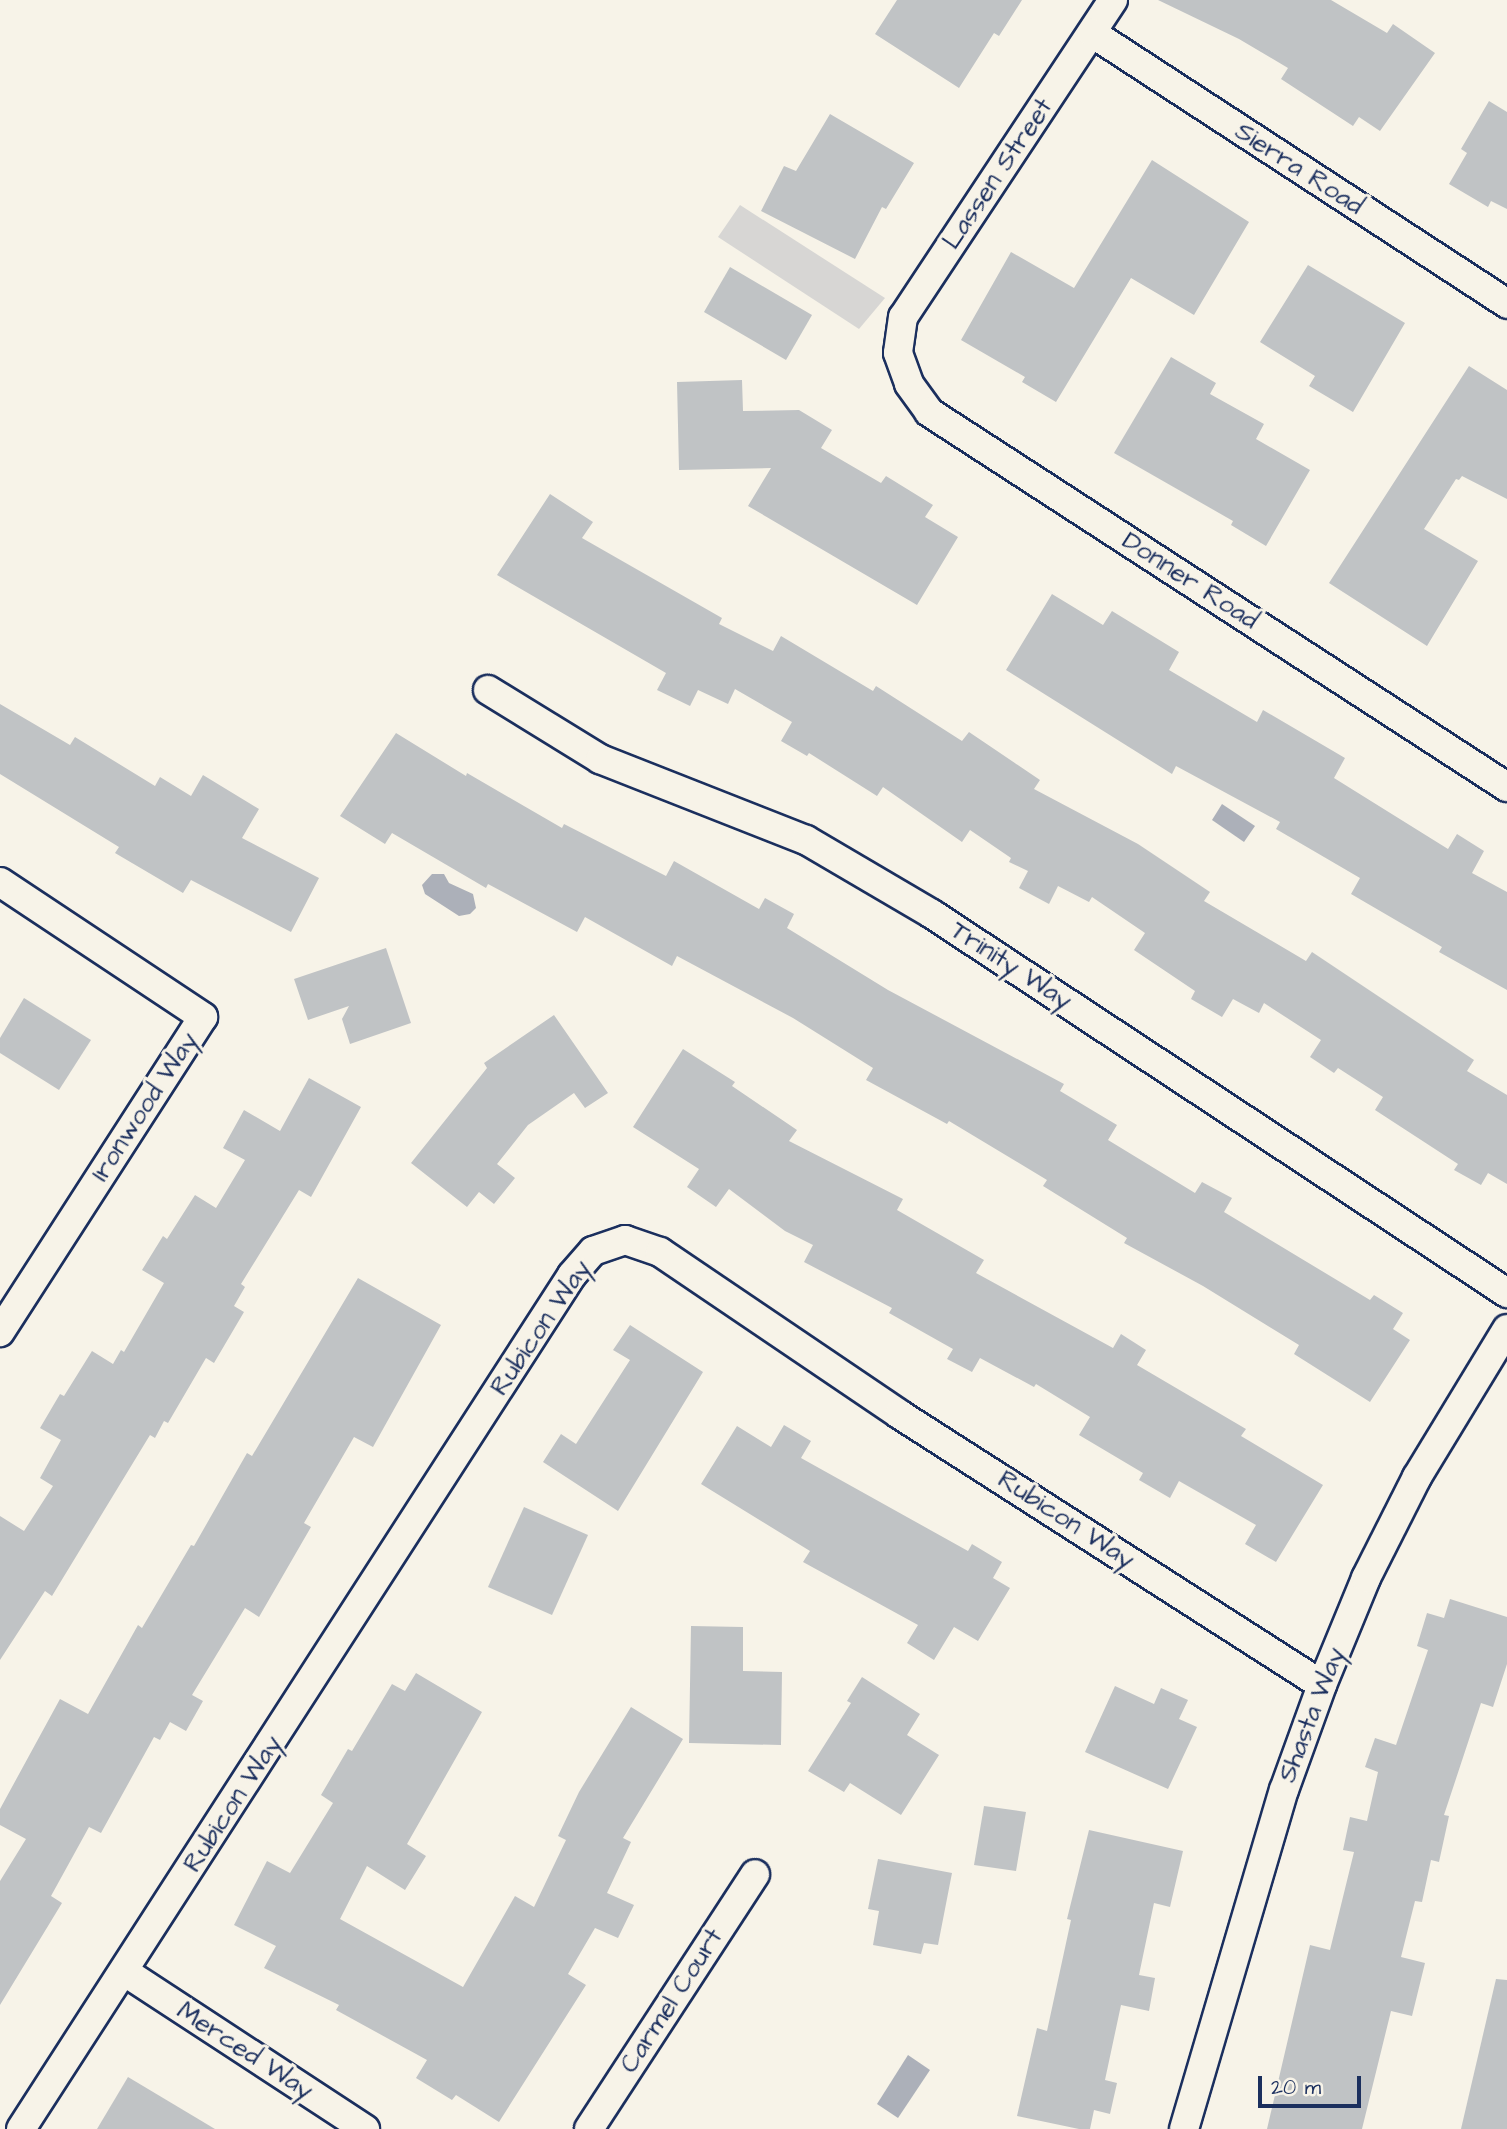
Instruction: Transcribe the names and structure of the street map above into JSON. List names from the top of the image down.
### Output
{
  "streets": {
    "street": [
      "Sierra Road",
      "Lassen Street",
      "Donner Road",
      "Trinity Way",
      "Ironwood Way",
      "Rubicon Way",
      "Shasta Way",
      "Carmel Court",
      "Merced Way"
    ]
  },
  "crossings": [
    ["Sierra Road", "Lassen Street"],
    ["Lassen Street", "Donner Road"],
    ["Rubicon Way", "Shasta Way"],
    ["Rubicon Way", "Merced Way"]
  ],
  "scale_bar": "20 m"
}
